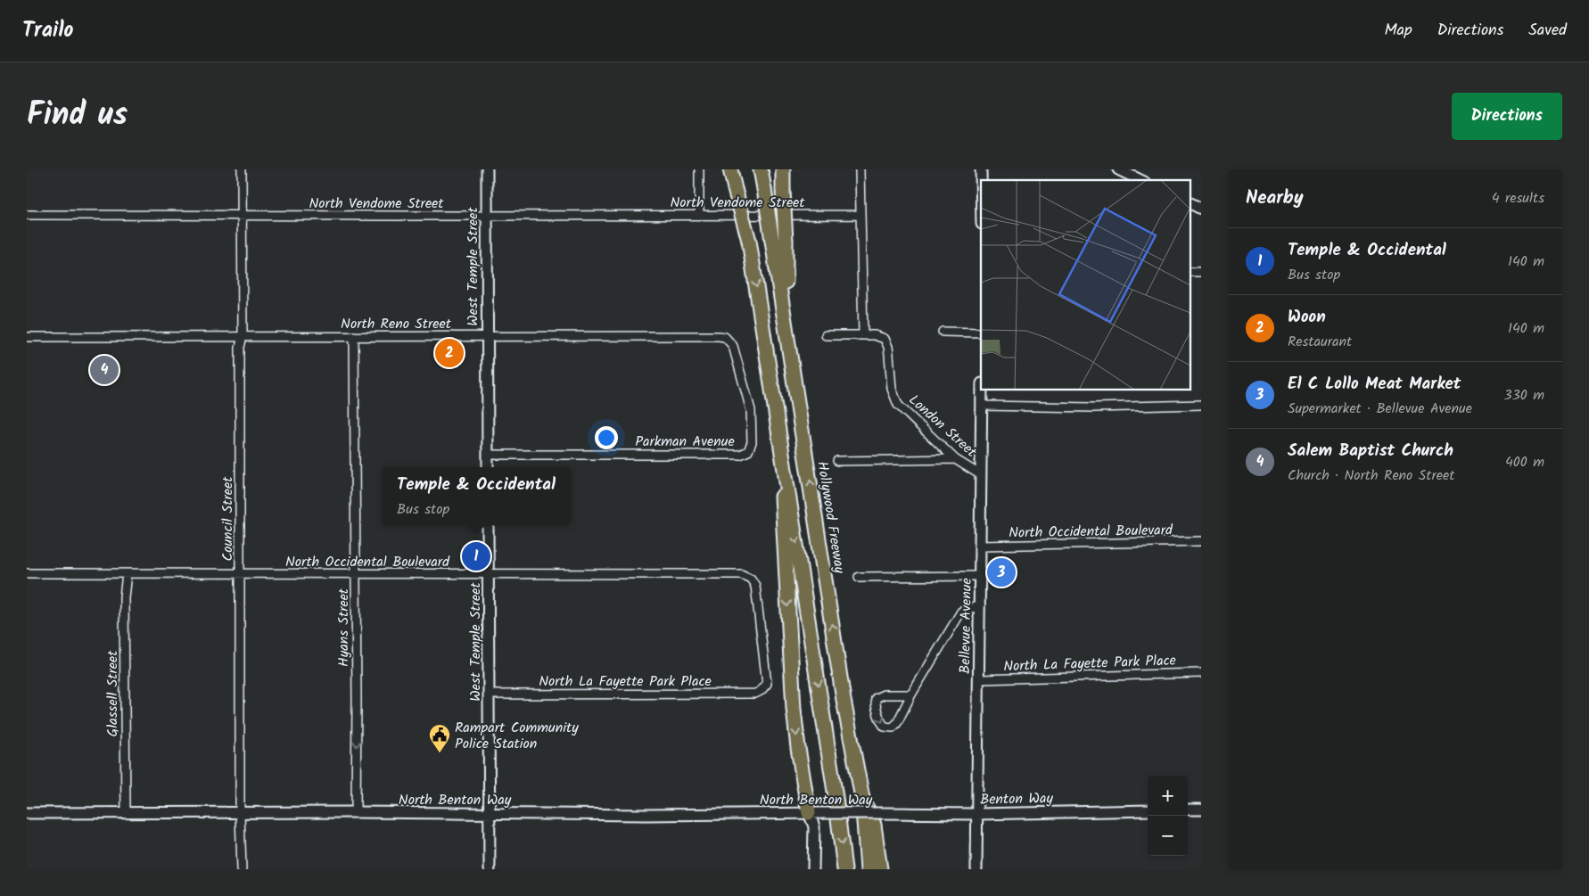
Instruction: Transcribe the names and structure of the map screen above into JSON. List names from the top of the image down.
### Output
{
  "streets": {
    "highway": ["Hollywood Freeway"],
    "street": [
      "North Vendome Street",
      "West Temple Street",
      "North Reno Street",
      "London Street",
      "Parkman Avenue",
      "Council Street",
      "North Occidental Boulevard",
      "Bellevue Avenue",
      "Hyans Street",
      "North La Fayette Park Place",
      "Glassell Street",
      "Benton Way",
      "North Benton Way"
    ]
  },
  "crossings": [
    ["North Vendome Street", "West Temple Street"],
    ["North Vendome Street", "Council Street"],
    ["West Temple Street", "North Reno Street"],
    ["West Temple Street", "Parkman Avenue"],
    ["West Temple Street", "North Occidental Boulevard"],
    ["West Temple Street", "North La Fayette Park Place"],
    ["West Temple Street", "North Benton Way"],
    ["North Reno Street", "Parkman Avenue"],
    ["North Reno Street", "Council Street"],
    ["North Reno Street", "Hyans Street"],
    ["London Street", "Bellevue Avenue"],
    ["Council Street", "North Occidental Boulevard"],
    ["Council Street", "North Benton Way"],
    ["North Occidental Boulevard", "Bellevue Avenue"],
    ["North Occidental Boulevard", "Hyans Street"],
    ["North Occidental Boulevard", "North La Fayette Park Place"],
    ["North Occidental Boulevard", "Glassell Street"],
    ["Bellevue Avenue", "North La Fayette Park Place"],
    ["Bellevue Avenue", "Benton Way"],
    ["Hyans Street", "North Benton Way"],
    ["Glassell Street", "North Benton Way"],
    ["Benton Way", "North Benton Way"]
  ],
  "one_way": ["Hyans Street"],
  "places": {
    "public building": ["Rampart Community Police Station"]
  },
  "page": {
    "header": "Trailo",
    "nav": ["Map", "Directions", "Saved"],
    "title": "Find us",
    "buttons": "Directions",
    "heading": ["Nearby", "4 results"],
    "list": [
      {
        "mark": "1",
        "name": "Temple & Occidental",
        "note": "Bus stop",
        "value": "140 m"
      },
      {
        "mark": "2",
        "name": "Woon",
        "note": "Restaurant",
        "value": "140 m"
      },
      {
        "mark": "3",
        "name": "El C Lollo Meat Market",
        "note": "Supermarket · Bellevue Avenue",
        "value": "330 m"
      },
      {
        "mark": "4",
        "name": "Salem Baptist Church",
        "note": "Church · North Reno Street",
        "value": "400 m"
      }
    ],
    "pins": [
      "2",
      "4",
      "1",
      "3"
    ],
    "popup": ["Temple & Occidental", "Bus stop"],
    "map_buttons": ["+", "−"]
  }
}
